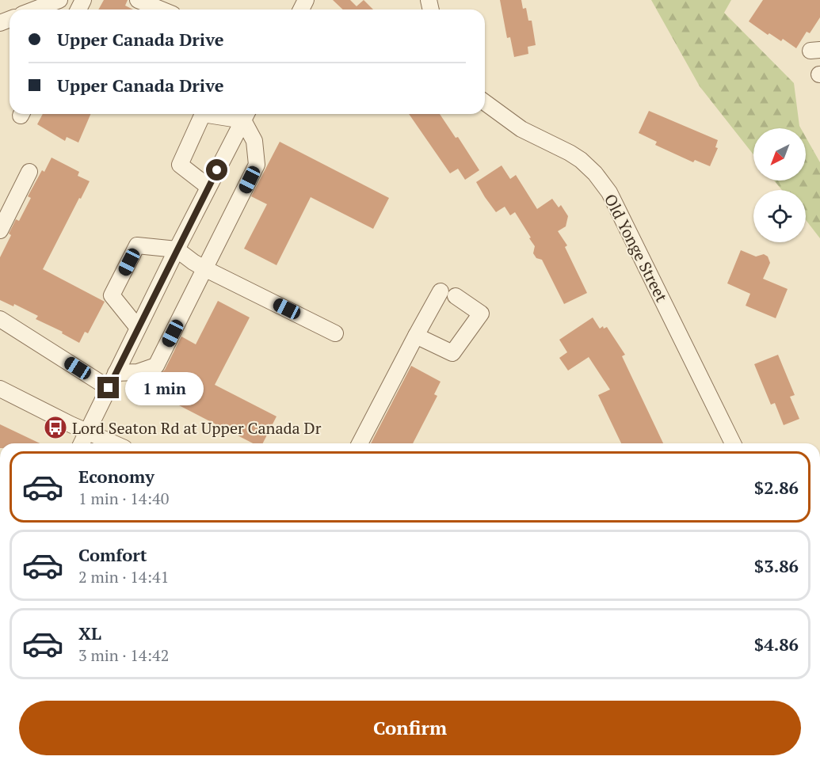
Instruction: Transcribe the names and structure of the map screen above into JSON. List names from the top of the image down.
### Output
{
  "streets": {
    "street": ["Old Yonge Street"]
  },
  "places": {
    "bus stop": ["Lord Seaton Rd at Upper Canada Dr"]
  },
  "north": "bottom left",
  "page": {
    "banner": ["Upper Canada Drive", "Upper Canada Drive"],
    "bubble": "1 min",
    "list": [
      {
        "name": "Economy",
        "note": "1 min · 14:40",
        "value": "$2.86"
      },
      {
        "name": "Comfort",
        "note": "2 min · 14:41",
        "value": "$3.86"
      },
      {
        "name": "XL",
        "note": "3 min · 14:42",
        "value": "$4.86"
      }
    ],
    "buttons": "Confirm"
  }
}
